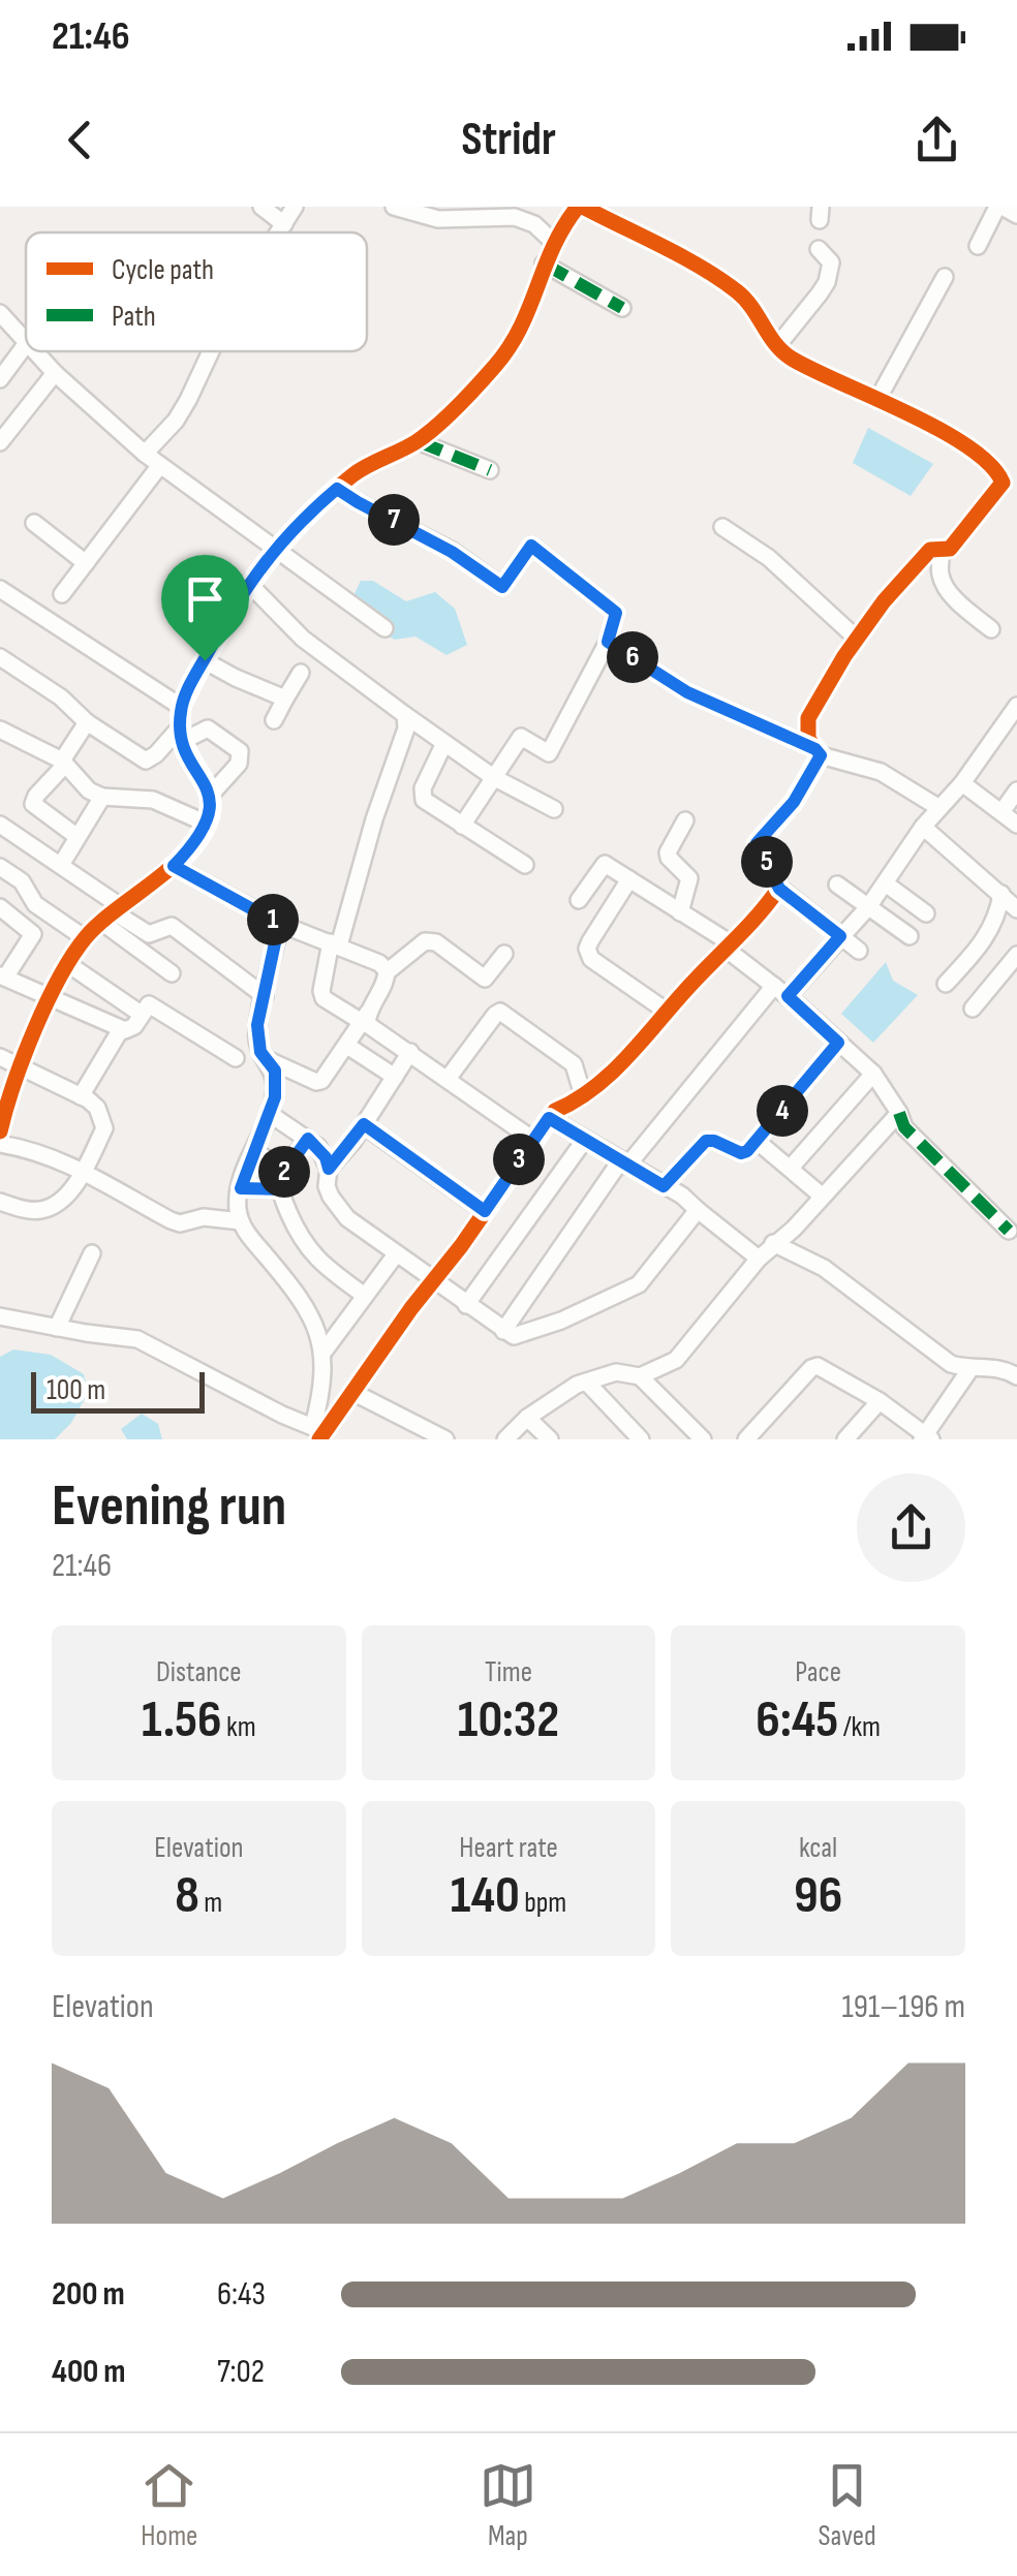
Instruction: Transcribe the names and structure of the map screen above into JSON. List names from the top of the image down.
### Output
{
  "legend": ["Cycle path", "Path"],
  "scale_bar": "100 m",
  "page": {
    "status": "21:46",
    "header": "Stridr",
    "pins": [
      "7",
      "6",
      "5",
      "1",
      "4",
      "3",
      "2"
    ],
    "scale": "100 m",
    "heading": ["Evening run", "21:46"],
    "stats": [
      ["Distance", "1.56 km"],
      ["Time", "10:32"],
      ["Pace", "6:45 /km"],
      ["Elevation", "8 m"],
      ["Heart rate", "140 bpm"],
      ["kcal", "96"]
    ],
    "chart": ["Elevation", "191–196 m"],
    "list": [
      {
        "name": "200 m",
        "note": "6:43"
      },
      {
        "name": "400 m",
        "note": "7:02"
      }
    ],
    "tabs": ["Home", "Map", "Saved"]
  }
}
